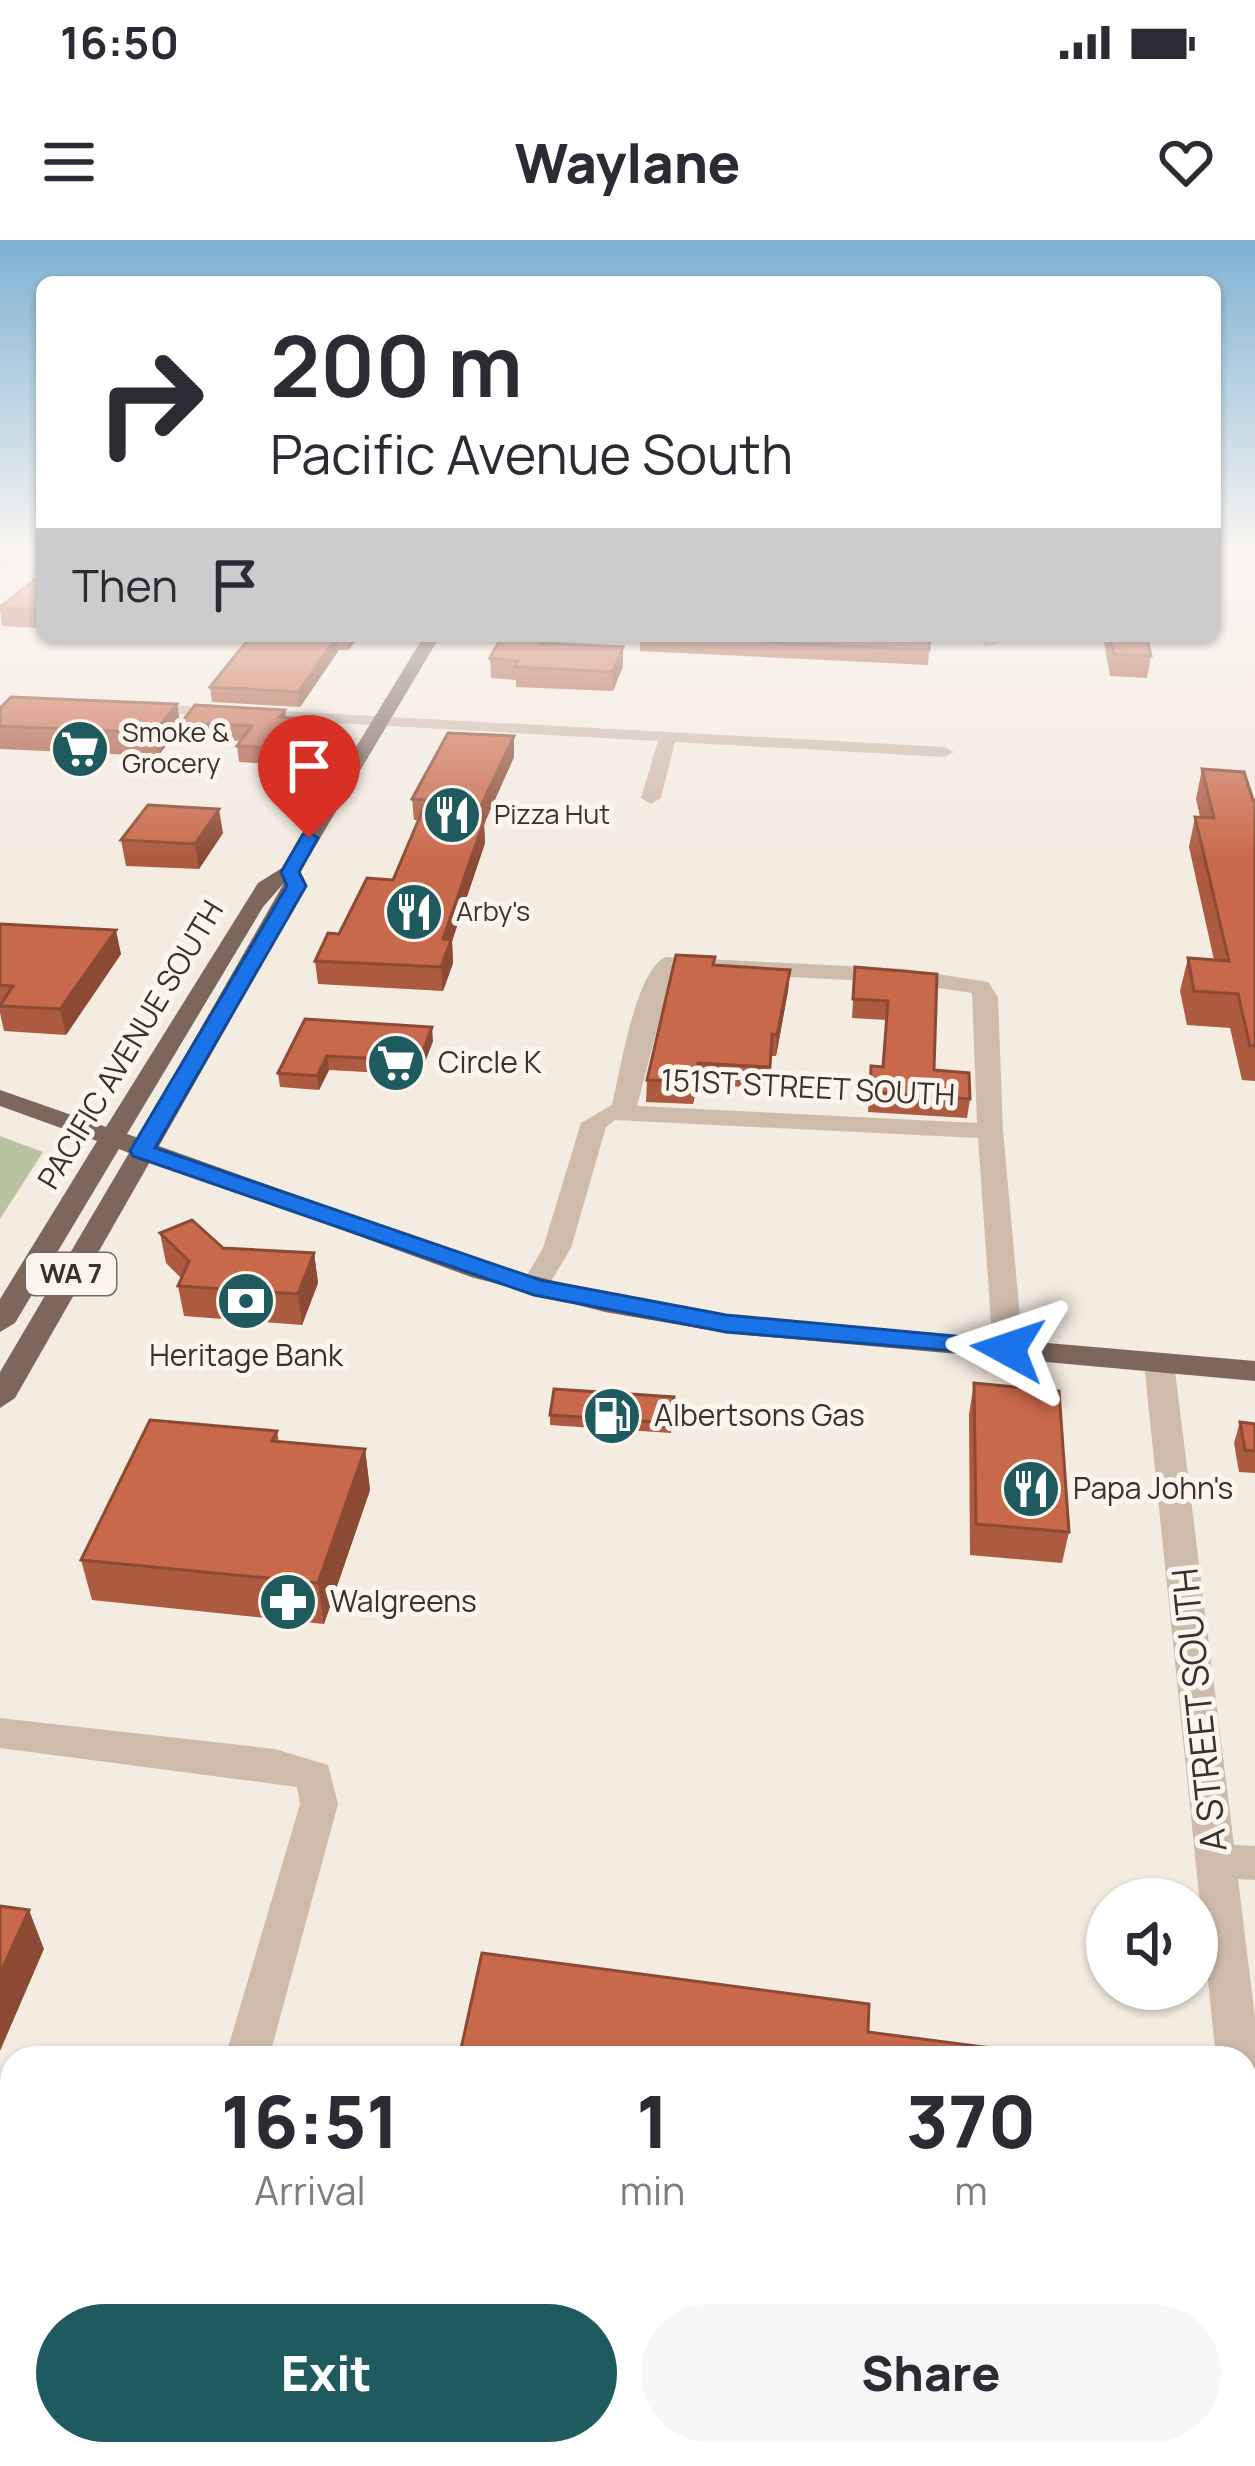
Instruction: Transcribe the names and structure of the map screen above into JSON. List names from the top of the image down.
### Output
{
  "streets": {
    "main road": ["PACIFIC AVENUE SOUTH", "WA 7"],
    "street": ["151ST STREET SOUTH", "A STREET SOUTH"]
  },
  "places": {
    "supermarket": ["Smoke & Grocery", "Circle K"],
    "restaurant": ["Pizza Hut", "Arby's", "Papa John's"],
    "bank": ["Heritage Bank"],
    "fuel station": ["Albertsons Gas"],
    "pharmacy": ["Walgreens"]
  },
  "page": {
    "status": "16:50",
    "header": "Waylane",
    "turn": ["200 m", "Pacific Avenue South"],
    "then": "Then",
    "eta": [
      "16:51",
      "Arrival",
      "1",
      "min",
      "370",
      "m"
    ],
    "buttons": ["Exit", "Share"]
  }
}
